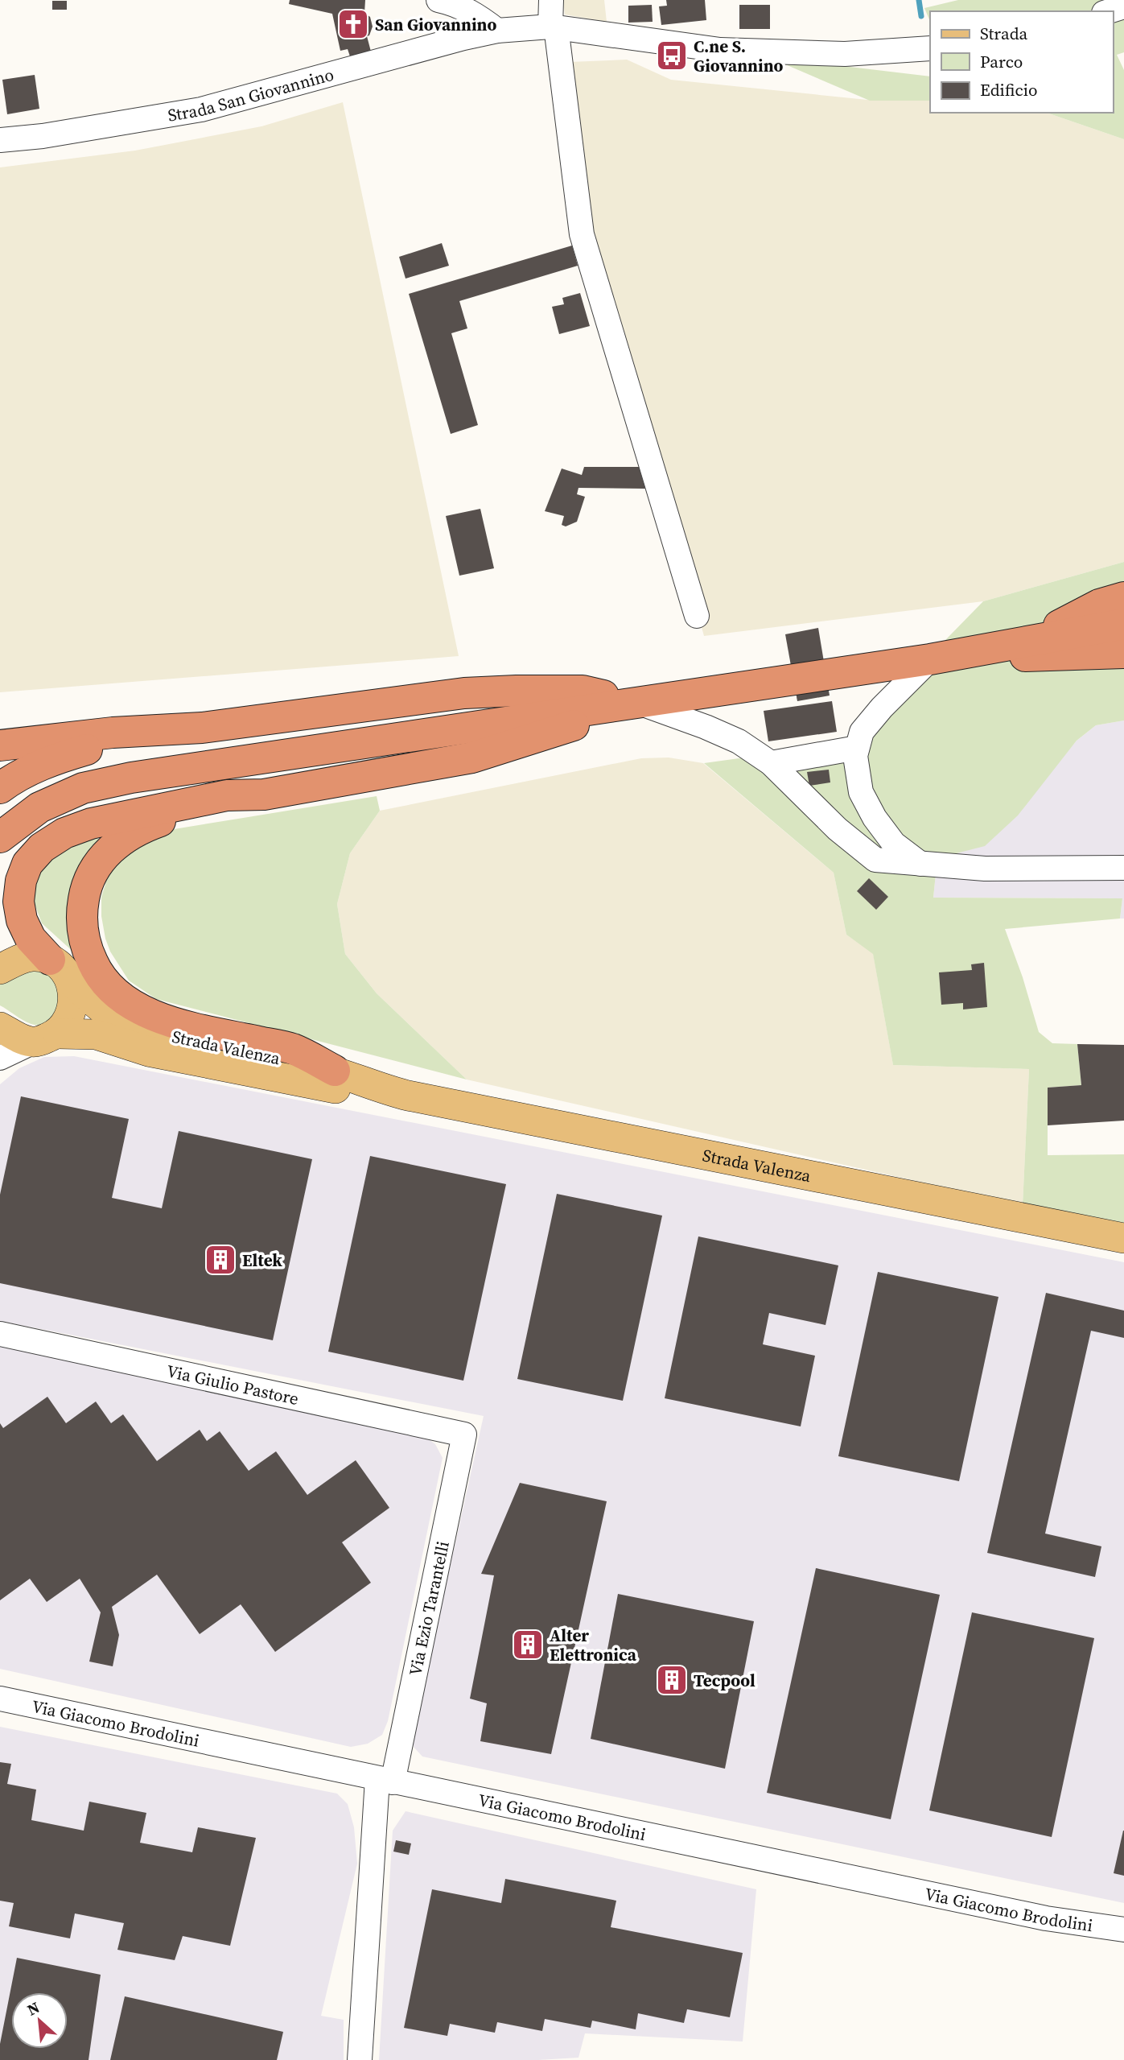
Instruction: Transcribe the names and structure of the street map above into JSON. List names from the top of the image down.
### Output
{
  "streets": {
    "main road": ["Strada Valenza"],
    "street": [
      "Strada San Giovannino",
      "Via Giulio Pastore",
      "Via Ezio Tarantelli",
      "Via Giacomo Brodolini"
    ]
  },
  "crossings": [
    ["Via Giulio Pastore", "Via Ezio Tarantelli"],
    ["Via Ezio Tarantelli", "Via Giacomo Brodolini"]
  ],
  "places": {
    "church": ["San Giovannino"],
    "bus stop": ["C.ne S. Giovannino"],
    "building": ["Eltek", "Alter Elettronica", "Tecpool"]
  },
  "legend": ["Strada", "Parco", "Edificio"],
  "north": "top left"
}
